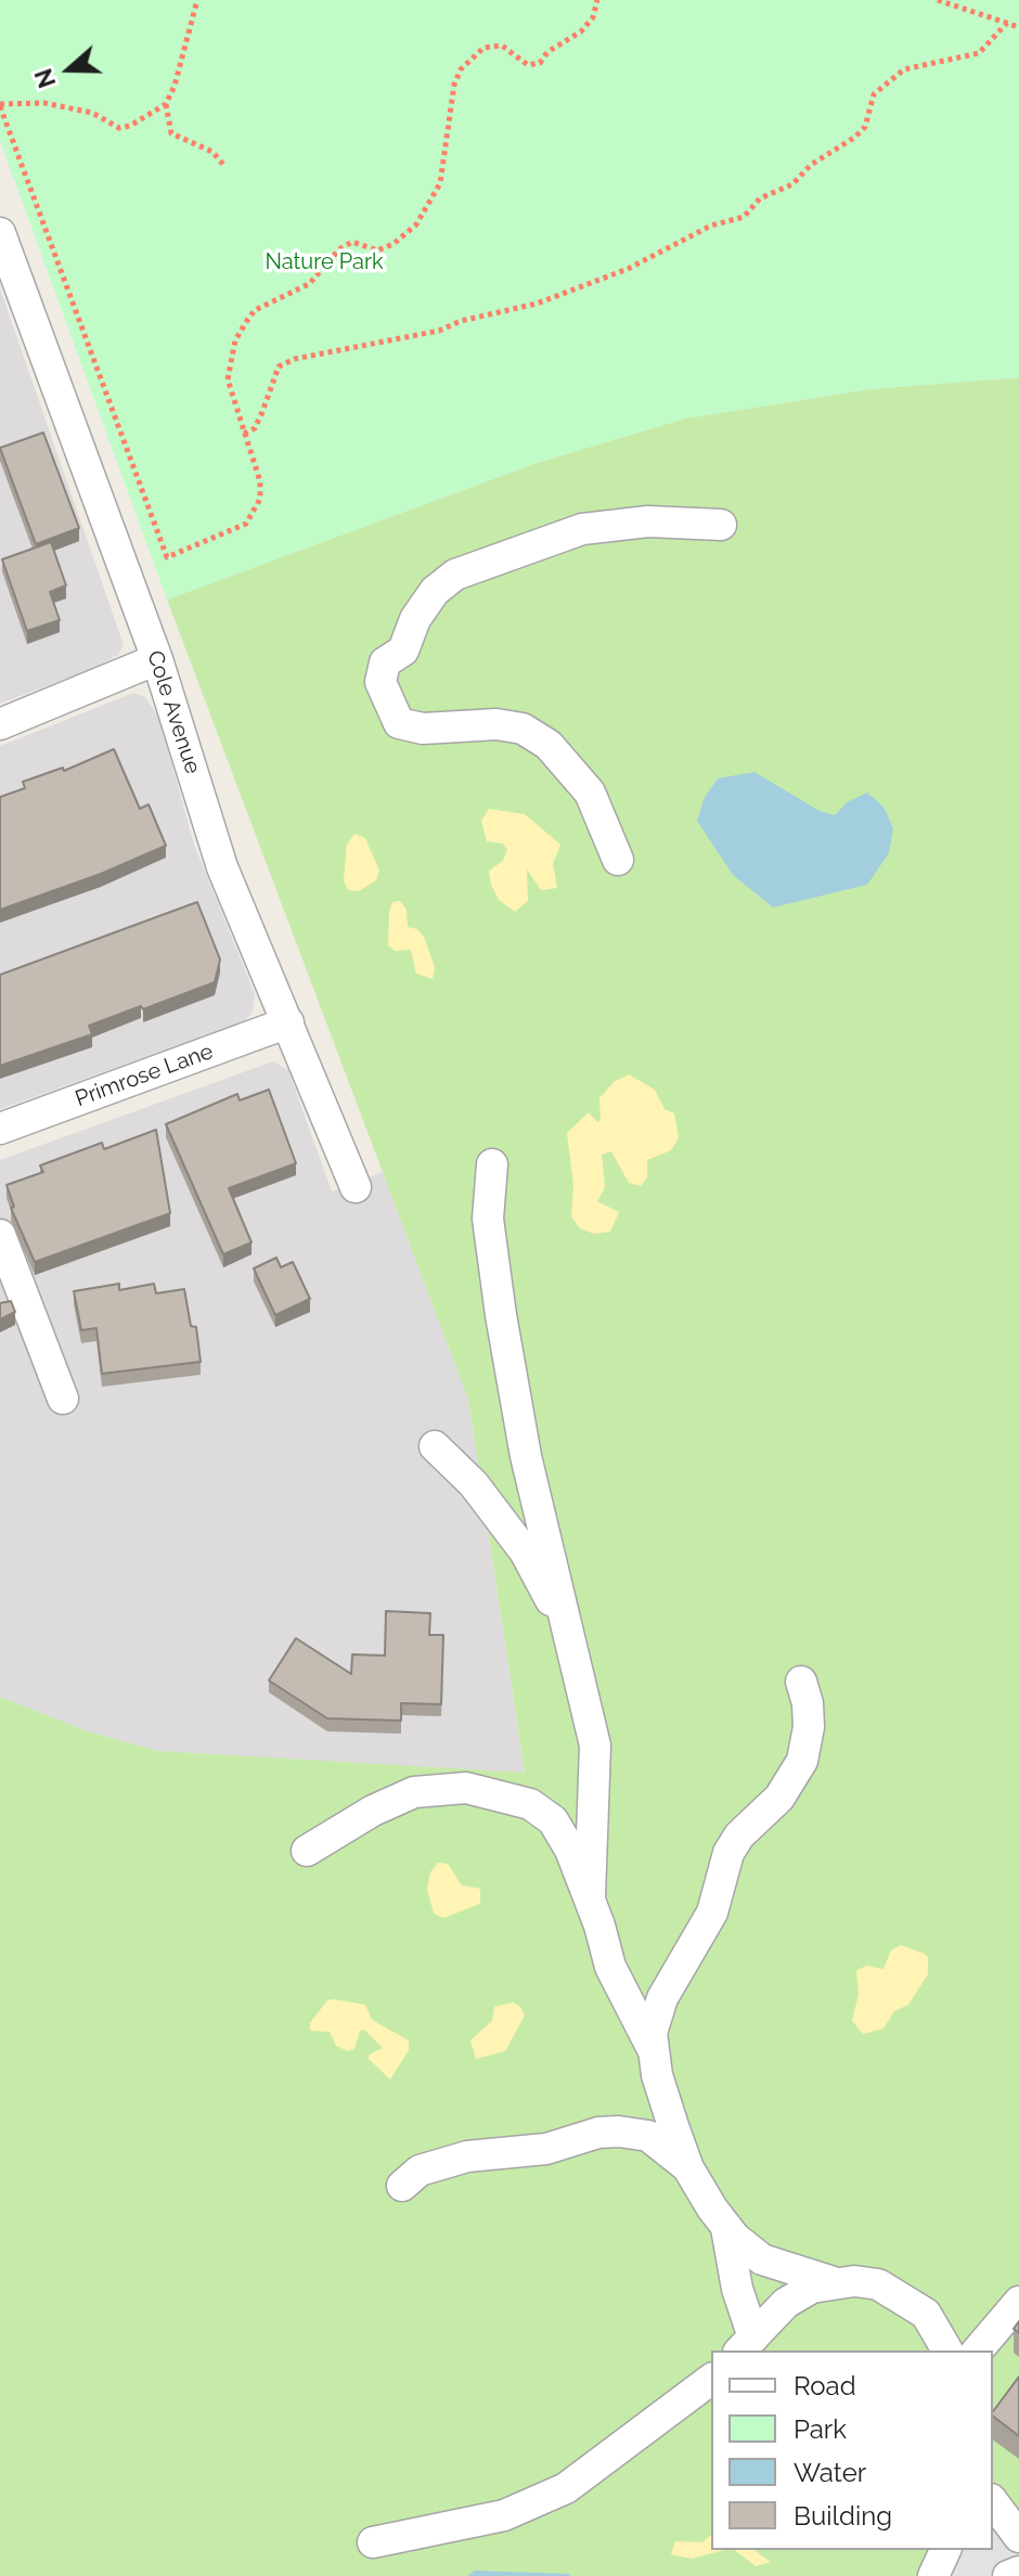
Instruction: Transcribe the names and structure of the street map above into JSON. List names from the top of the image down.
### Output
{
  "streets": {
    "street": ["Cole Avenue", "Primrose Lane"]
  },
  "crossings": [
    ["Cole Avenue", "Primrose Lane"]
  ],
  "parks": ["Nature Park"],
  "legend": [
    "Road",
    "Park",
    "Water",
    "Building"
  ],
  "north": "left"
}
